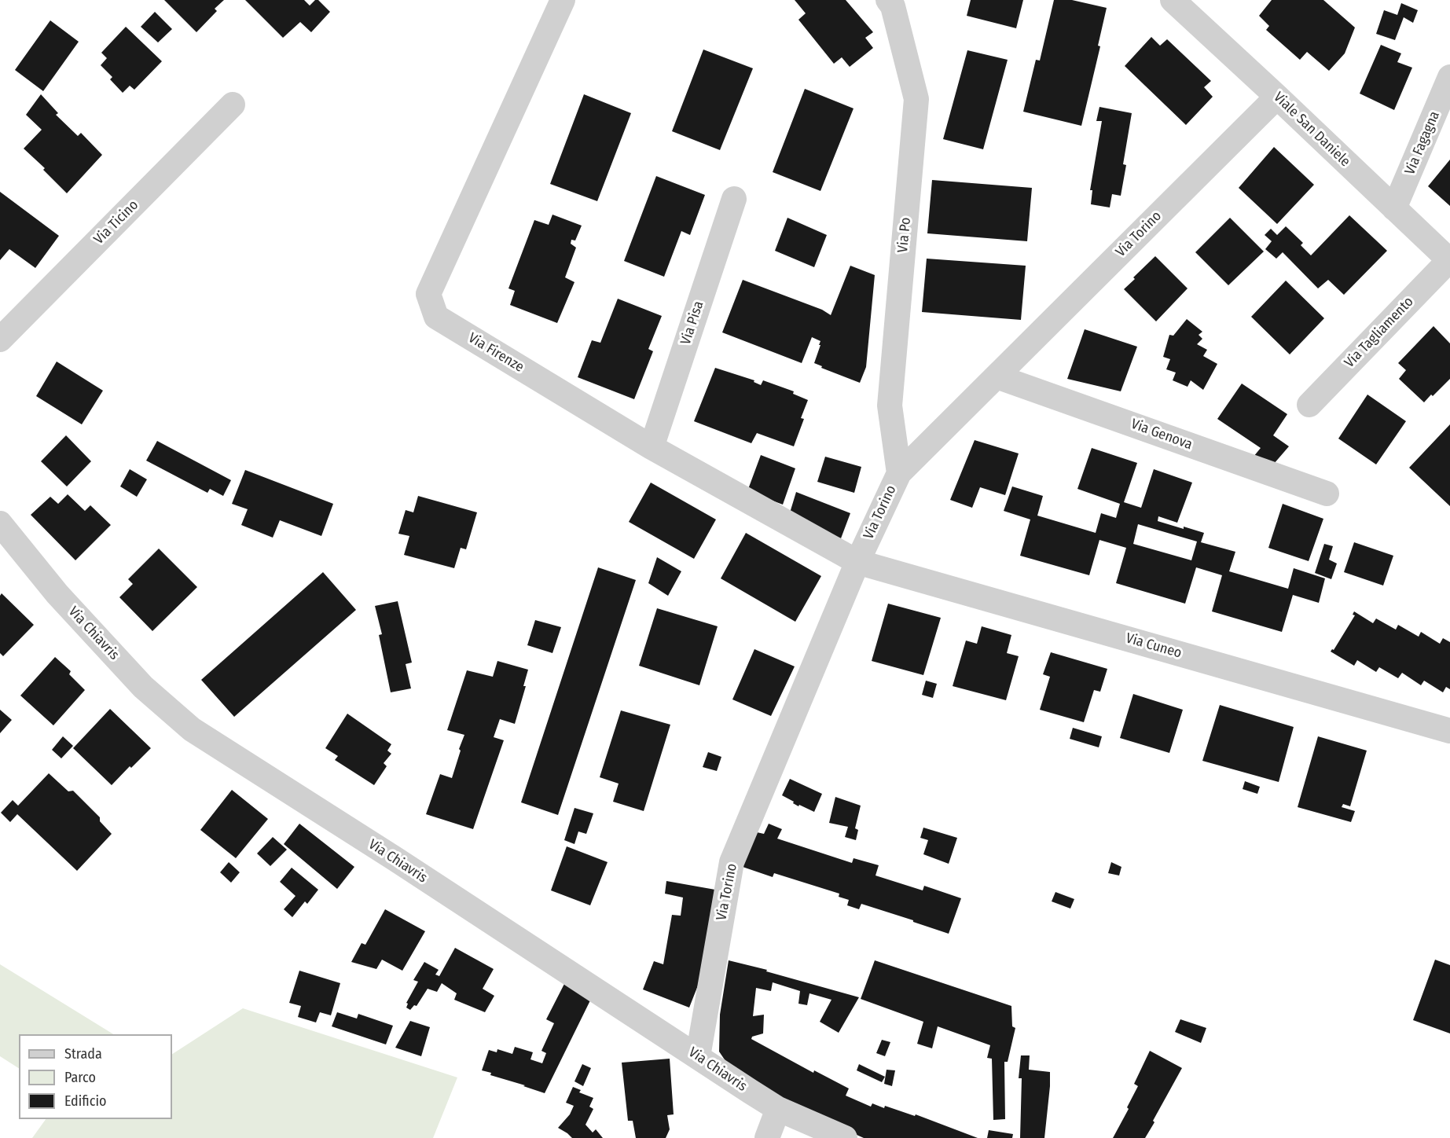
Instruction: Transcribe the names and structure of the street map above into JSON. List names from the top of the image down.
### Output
{
  "streets": {
    "street": [
      "Viale San Daniele",
      "Via Fagagna",
      "Via Ticino",
      "Via Torino",
      "Via Po",
      "Via Pisa",
      "Via Tagliamento",
      "Via Firenze",
      "Via Genova",
      "Via Chiavris",
      "Via Cuneo"
    ]
  },
  "crossings": [
    ["Viale San Daniele", "Via Fagagna"],
    ["Viale San Daniele", "Via Torino"],
    ["Viale San Daniele", "Via Tagliamento"],
    ["Via Torino", "Via Po"],
    ["Via Torino", "Via Firenze"],
    ["Via Torino", "Via Genova"],
    ["Via Torino", "Via Chiavris"],
    ["Via Torino", "Via Cuneo"],
    ["Via Pisa", "Via Firenze"],
    ["Via Firenze", "Via Cuneo"]
  ],
  "legend": ["Strada", "Parco", "Edificio"]
}
